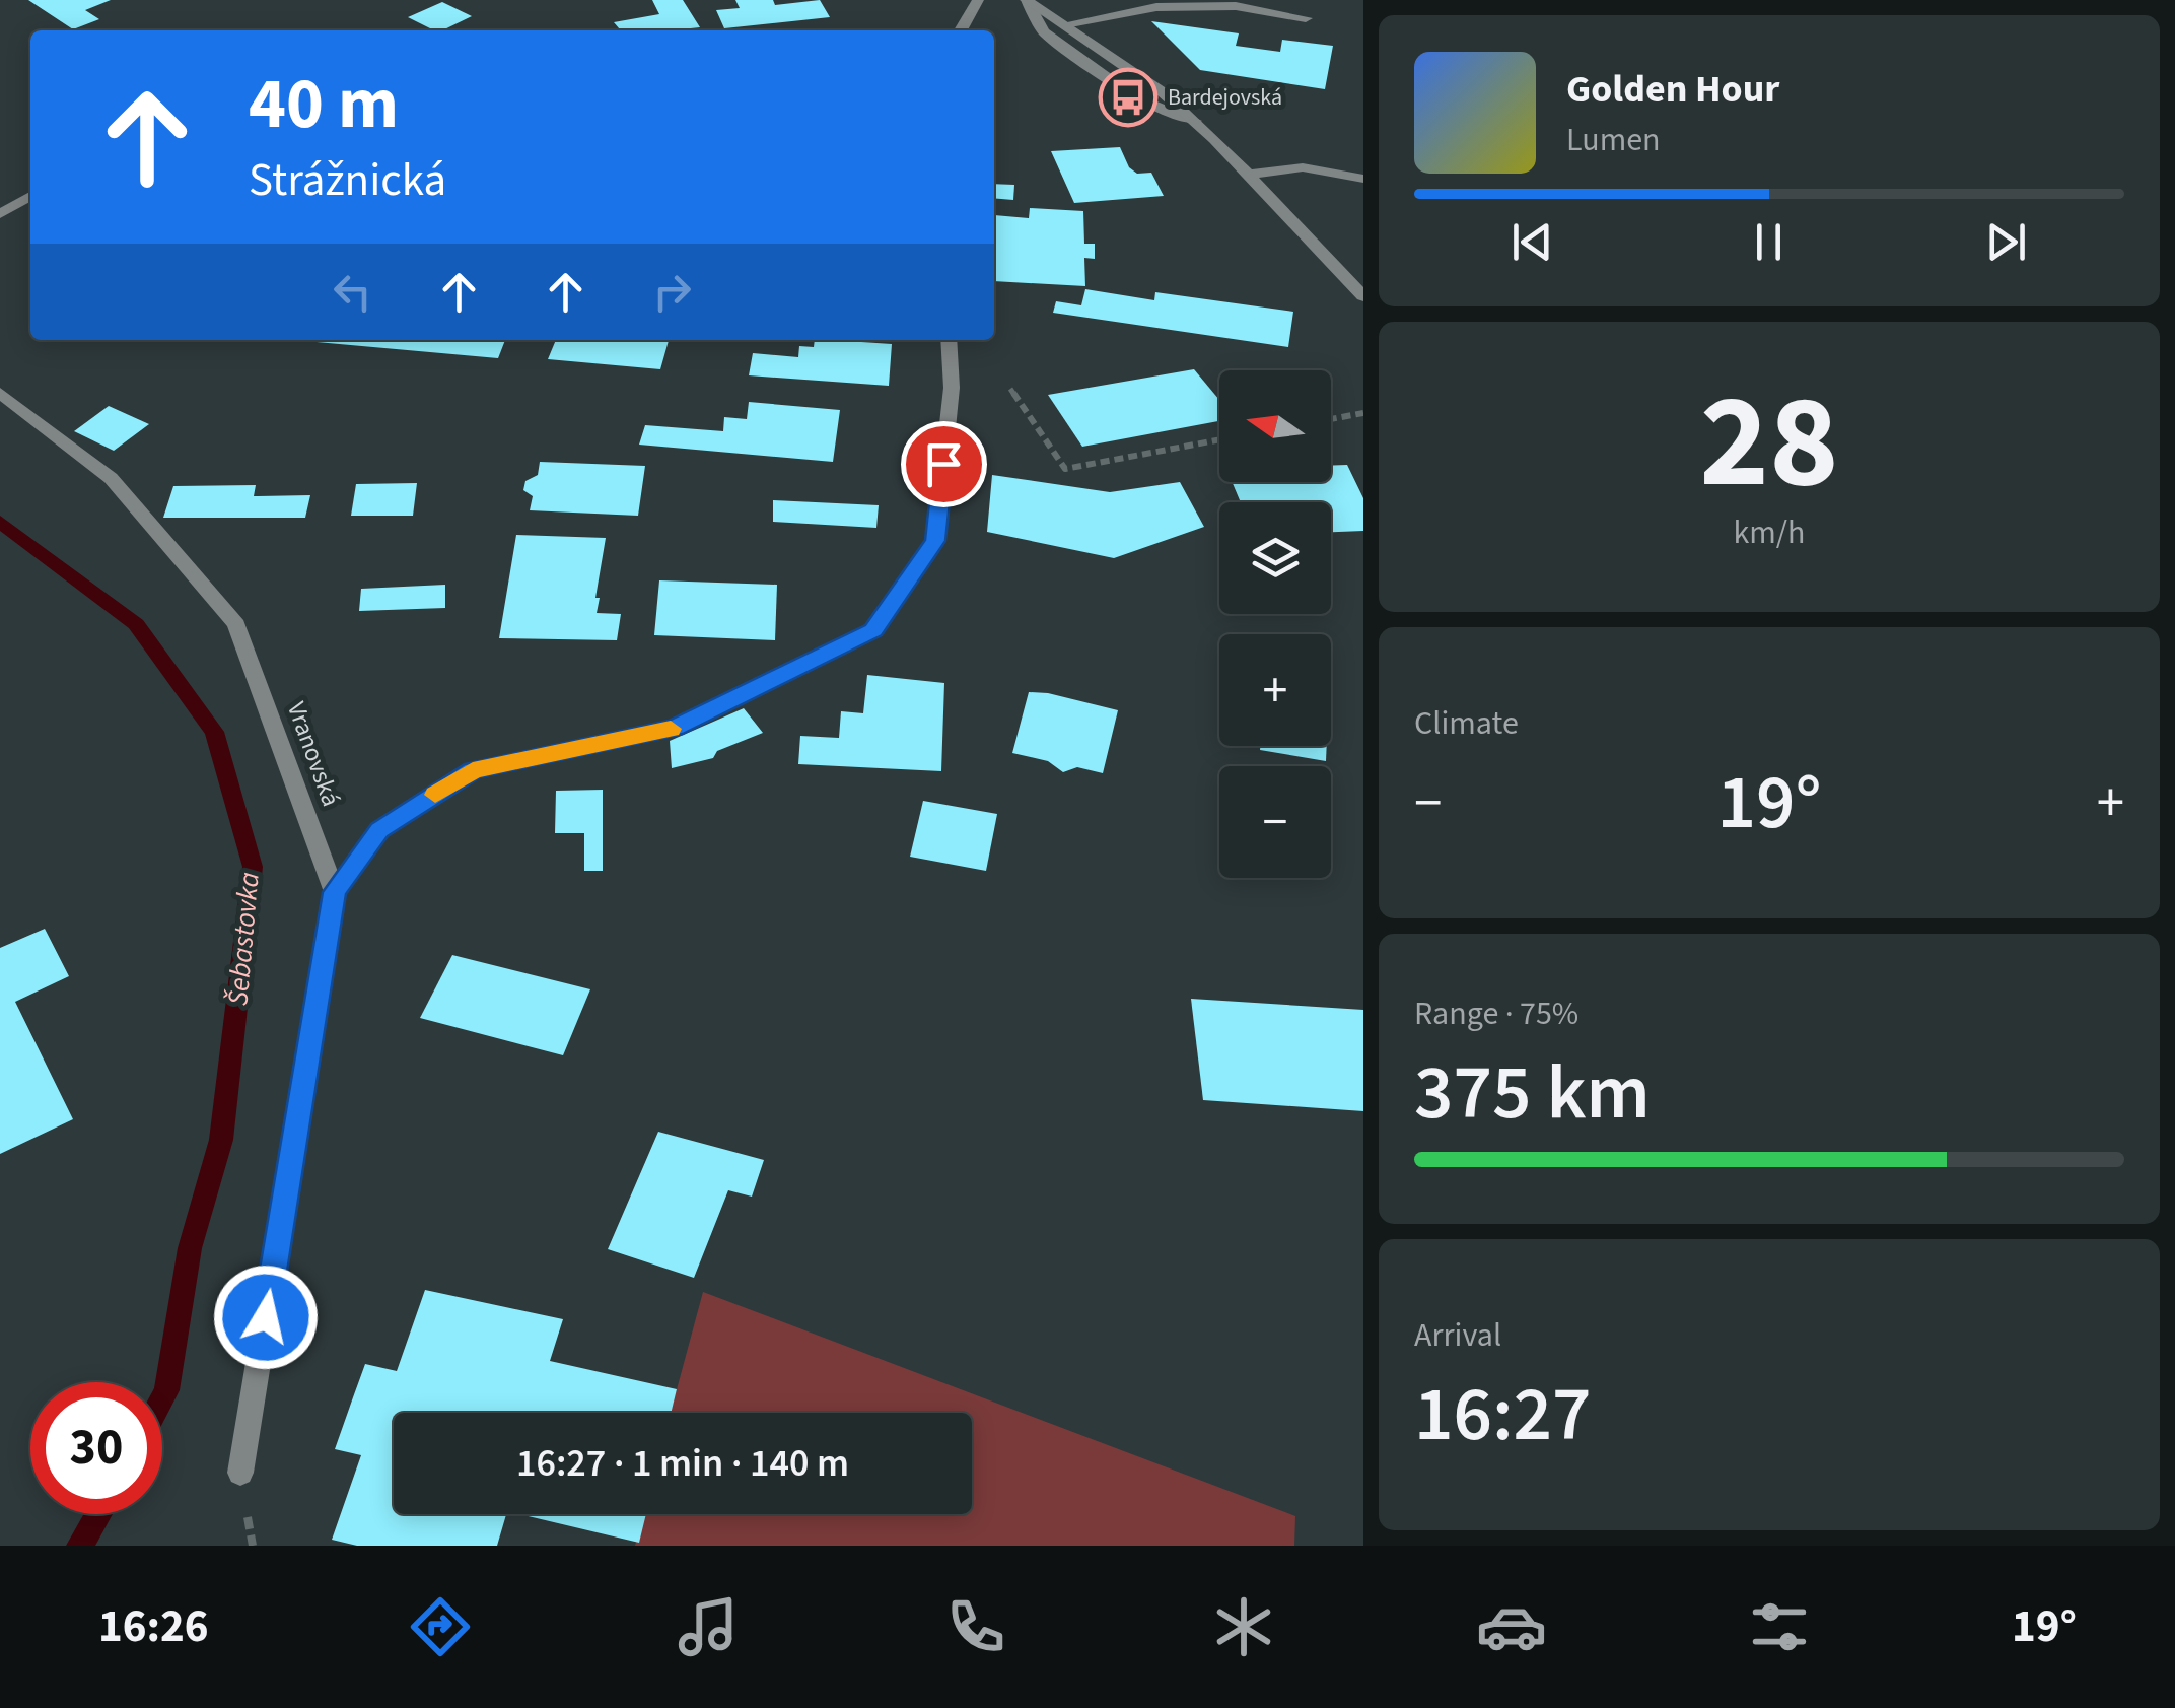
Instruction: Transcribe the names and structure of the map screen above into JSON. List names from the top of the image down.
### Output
{
  "streets": {
    "street": ["Vranovská"]
  },
  "water": ["Šebastovka"],
  "places": {
    "bus stop": ["Bardejovská"]
  },
  "north": "left",
  "page": {
    "turn": ["40 m", "Strážnická"],
    "song": ["Golden Hour", "Lumen"],
    "tile": [
      ["28", "km/h"],
      "Climate",
      ["Range · 75%", "375 km"],
      ["Arrival", "16:27"]
    ],
    "map_buttons": ["+", "−"],
    "heat": ["−", "19°", "+"],
    "limit": "30",
    "trip": "16:27 · 1 min · 140 m",
    "tabs": ["16:26", "19°"]
  }
}
